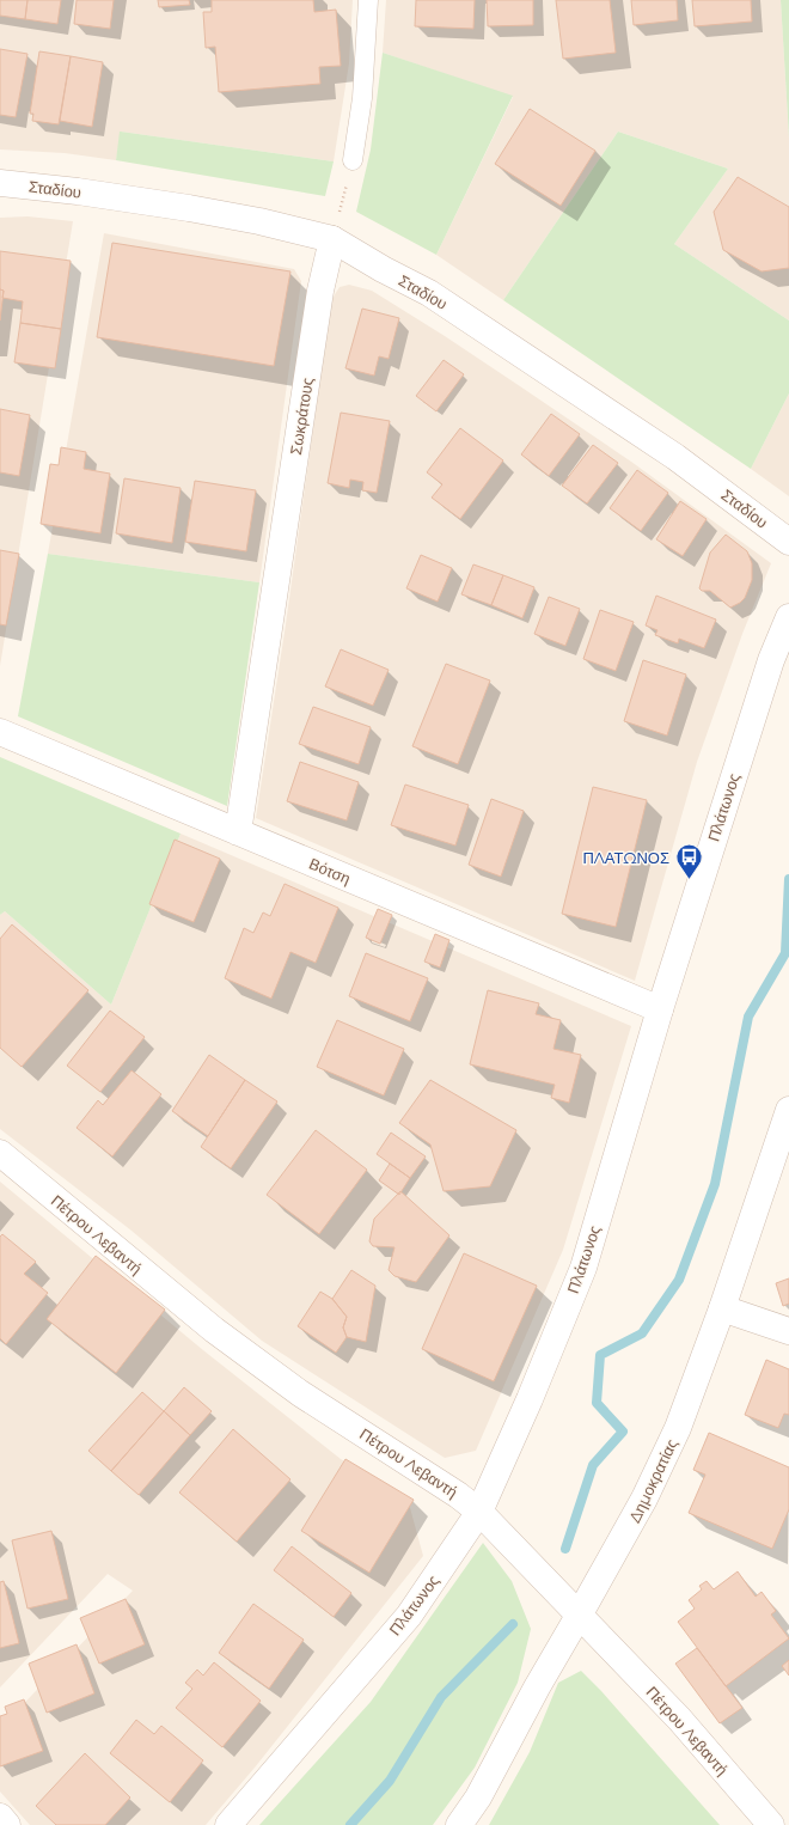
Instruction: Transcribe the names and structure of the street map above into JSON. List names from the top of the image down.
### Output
{
  "streets": {
    "street": [
      "Σταδίου",
      "Σωκράτους",
      "Πλάτωνος",
      "Βότση",
      "Πέτρου Λεβαντή",
      "Δημοκρατίας"
    ]
  },
  "crossings": [
    ["Σταδίου", "Σωκράτους"],
    ["Σωκράτους", "Βότση"],
    ["Πλάτωνος", "Βότση"],
    ["Πλάτωνος", "Πέτρου Λεβαντή"],
    ["Πέτρου Λεβαντή", "Δημοκρατίας"]
  ],
  "places": {
    "bus stop": ["ΠΛΑΤΩΝΟΣ"]
  }
}
